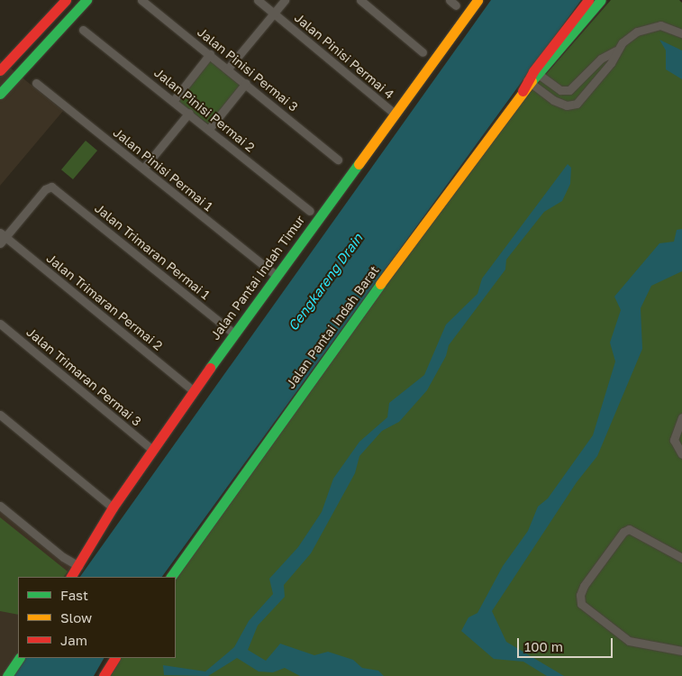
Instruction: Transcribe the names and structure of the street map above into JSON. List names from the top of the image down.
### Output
{
  "streets": {
    "street": [
      "Jalan Pinisi Permai 4",
      "Jalan Pinisi Permai 3",
      "Jalan Pinisi Permai 2",
      "Jalan Pinisi Permai 1",
      "Jalan Trimaran Permai 1",
      "Jalan Pantai Indah Timur",
      "Jalan Trimaran Permai 2",
      "Jalan Pantai Indah Barat",
      "Jalan Trimaran Permai 3"
    ]
  },
  "crossings": [
    ["Jalan Pinisi Permai 4", "Jalan Pantai Indah Timur"],
    ["Jalan Pinisi Permai 1", "Jalan Pantai Indah Timur"],
    ["Jalan Trimaran Permai 1", "Jalan Pantai Indah Timur"],
    ["Jalan Trimaran Permai 1", "Jalan Trimaran Permai 2"],
    ["Jalan Pantai Indah Timur", "Jalan Trimaran Permai 2"],
    ["Jalan Pantai Indah Timur", "Jalan Trimaran Permai 3"]
  ],
  "water": ["Cengkareng Drain"],
  "legend": ["Fast", "Slow", "Jam"],
  "scale_bar": "100 m"
}
